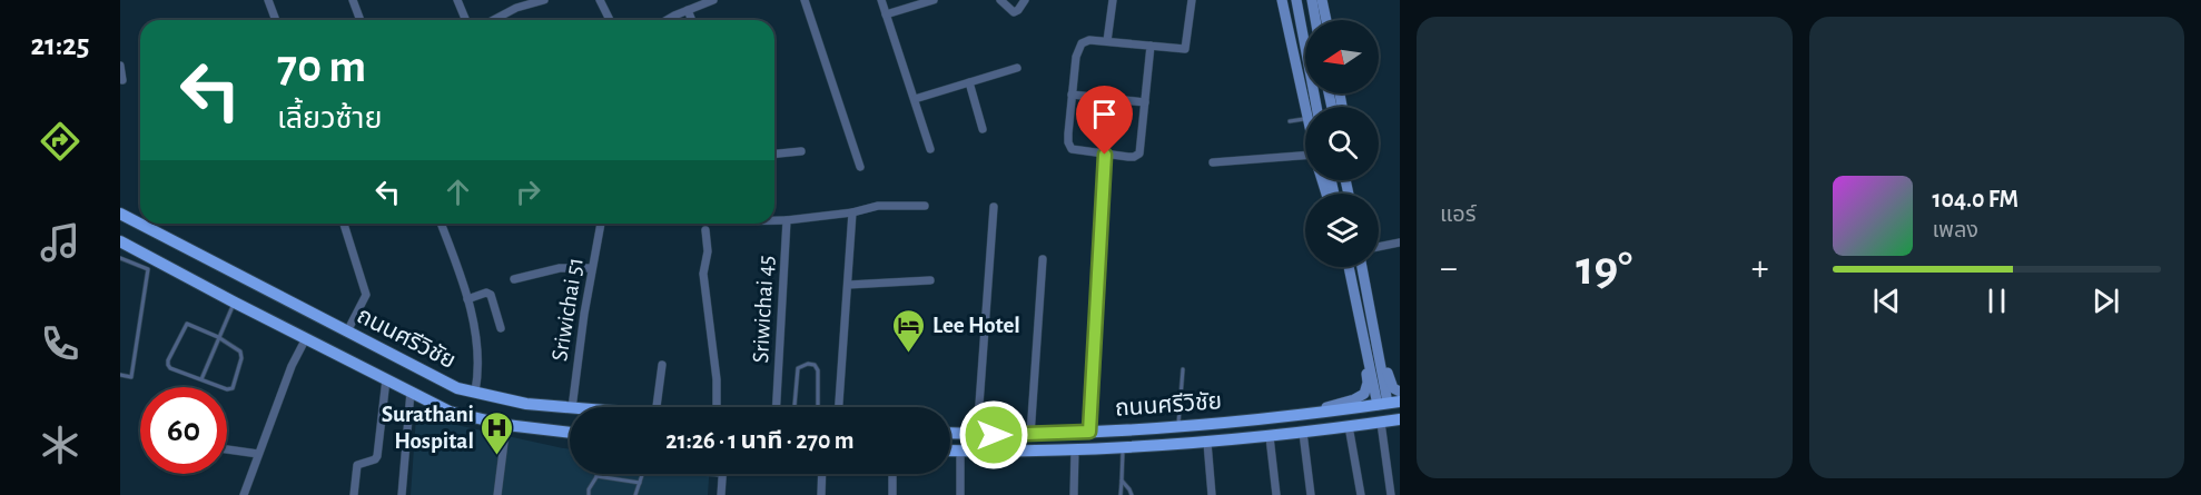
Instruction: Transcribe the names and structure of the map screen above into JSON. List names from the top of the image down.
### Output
{
  "streets": {
    "main road": ["ถนนศรีวิชัย"],
    "street": ["Sriwichai 51", "Sriwichai 45"]
  },
  "places": {
    "hotel": ["Lee Hotel"],
    "hospital": ["Surathani Hospital"]
  },
  "north": "left",
  "page": {
    "tabs": "21:25",
    "tile": "แอร์",
    "turn": ["70 m", "เลี้ยวซ้าย"],
    "song": ["104.0 FM", "เพลง"],
    "heat": ["−", "19°", "+"],
    "limit": "60",
    "trip": "21:26 · 1 นาที · 270 m"
  }
}
